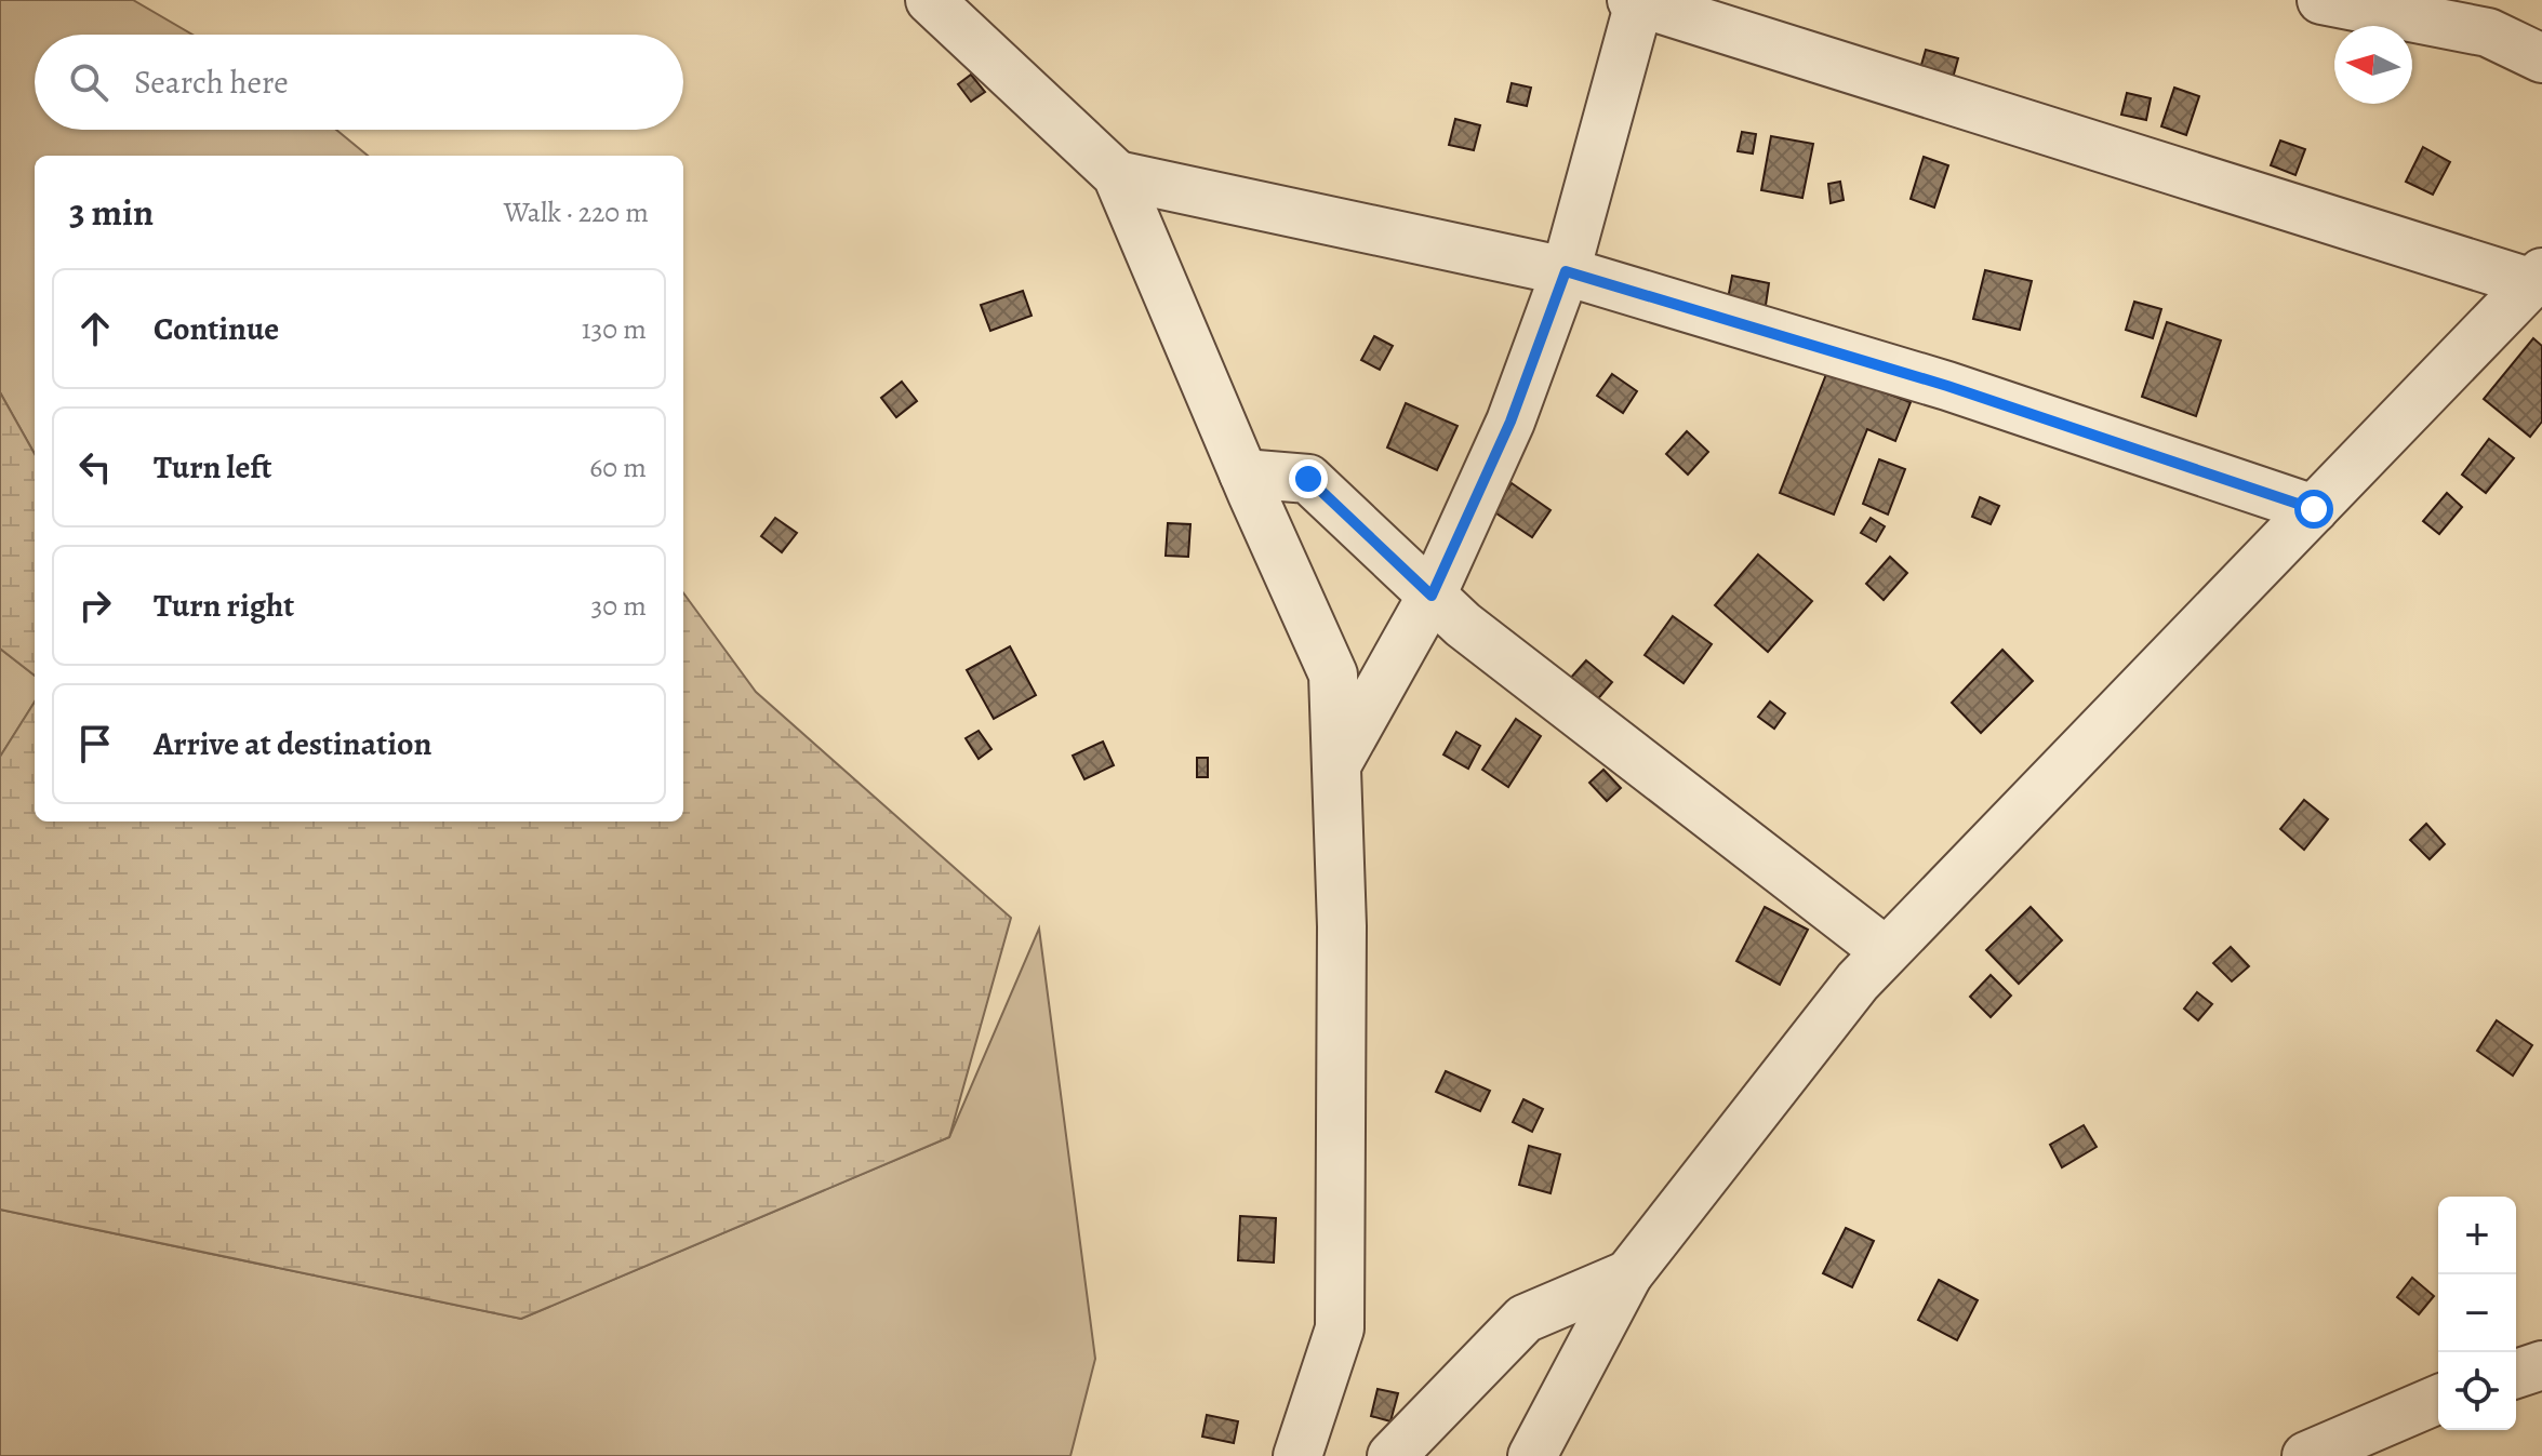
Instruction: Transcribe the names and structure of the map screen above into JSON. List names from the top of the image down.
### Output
{
  "north": "left",
  "page": {
    "search": "Search here",
    "heading": ["3 min", "Walk · 220 m"],
    "list": [
      ["Continue", "130 m"],
      ["Turn left", "60 m"],
      ["Turn right", "30 m"],
      "Arrive at destination"
    ],
    "map_buttons": ["+", "−"]
  }
}
